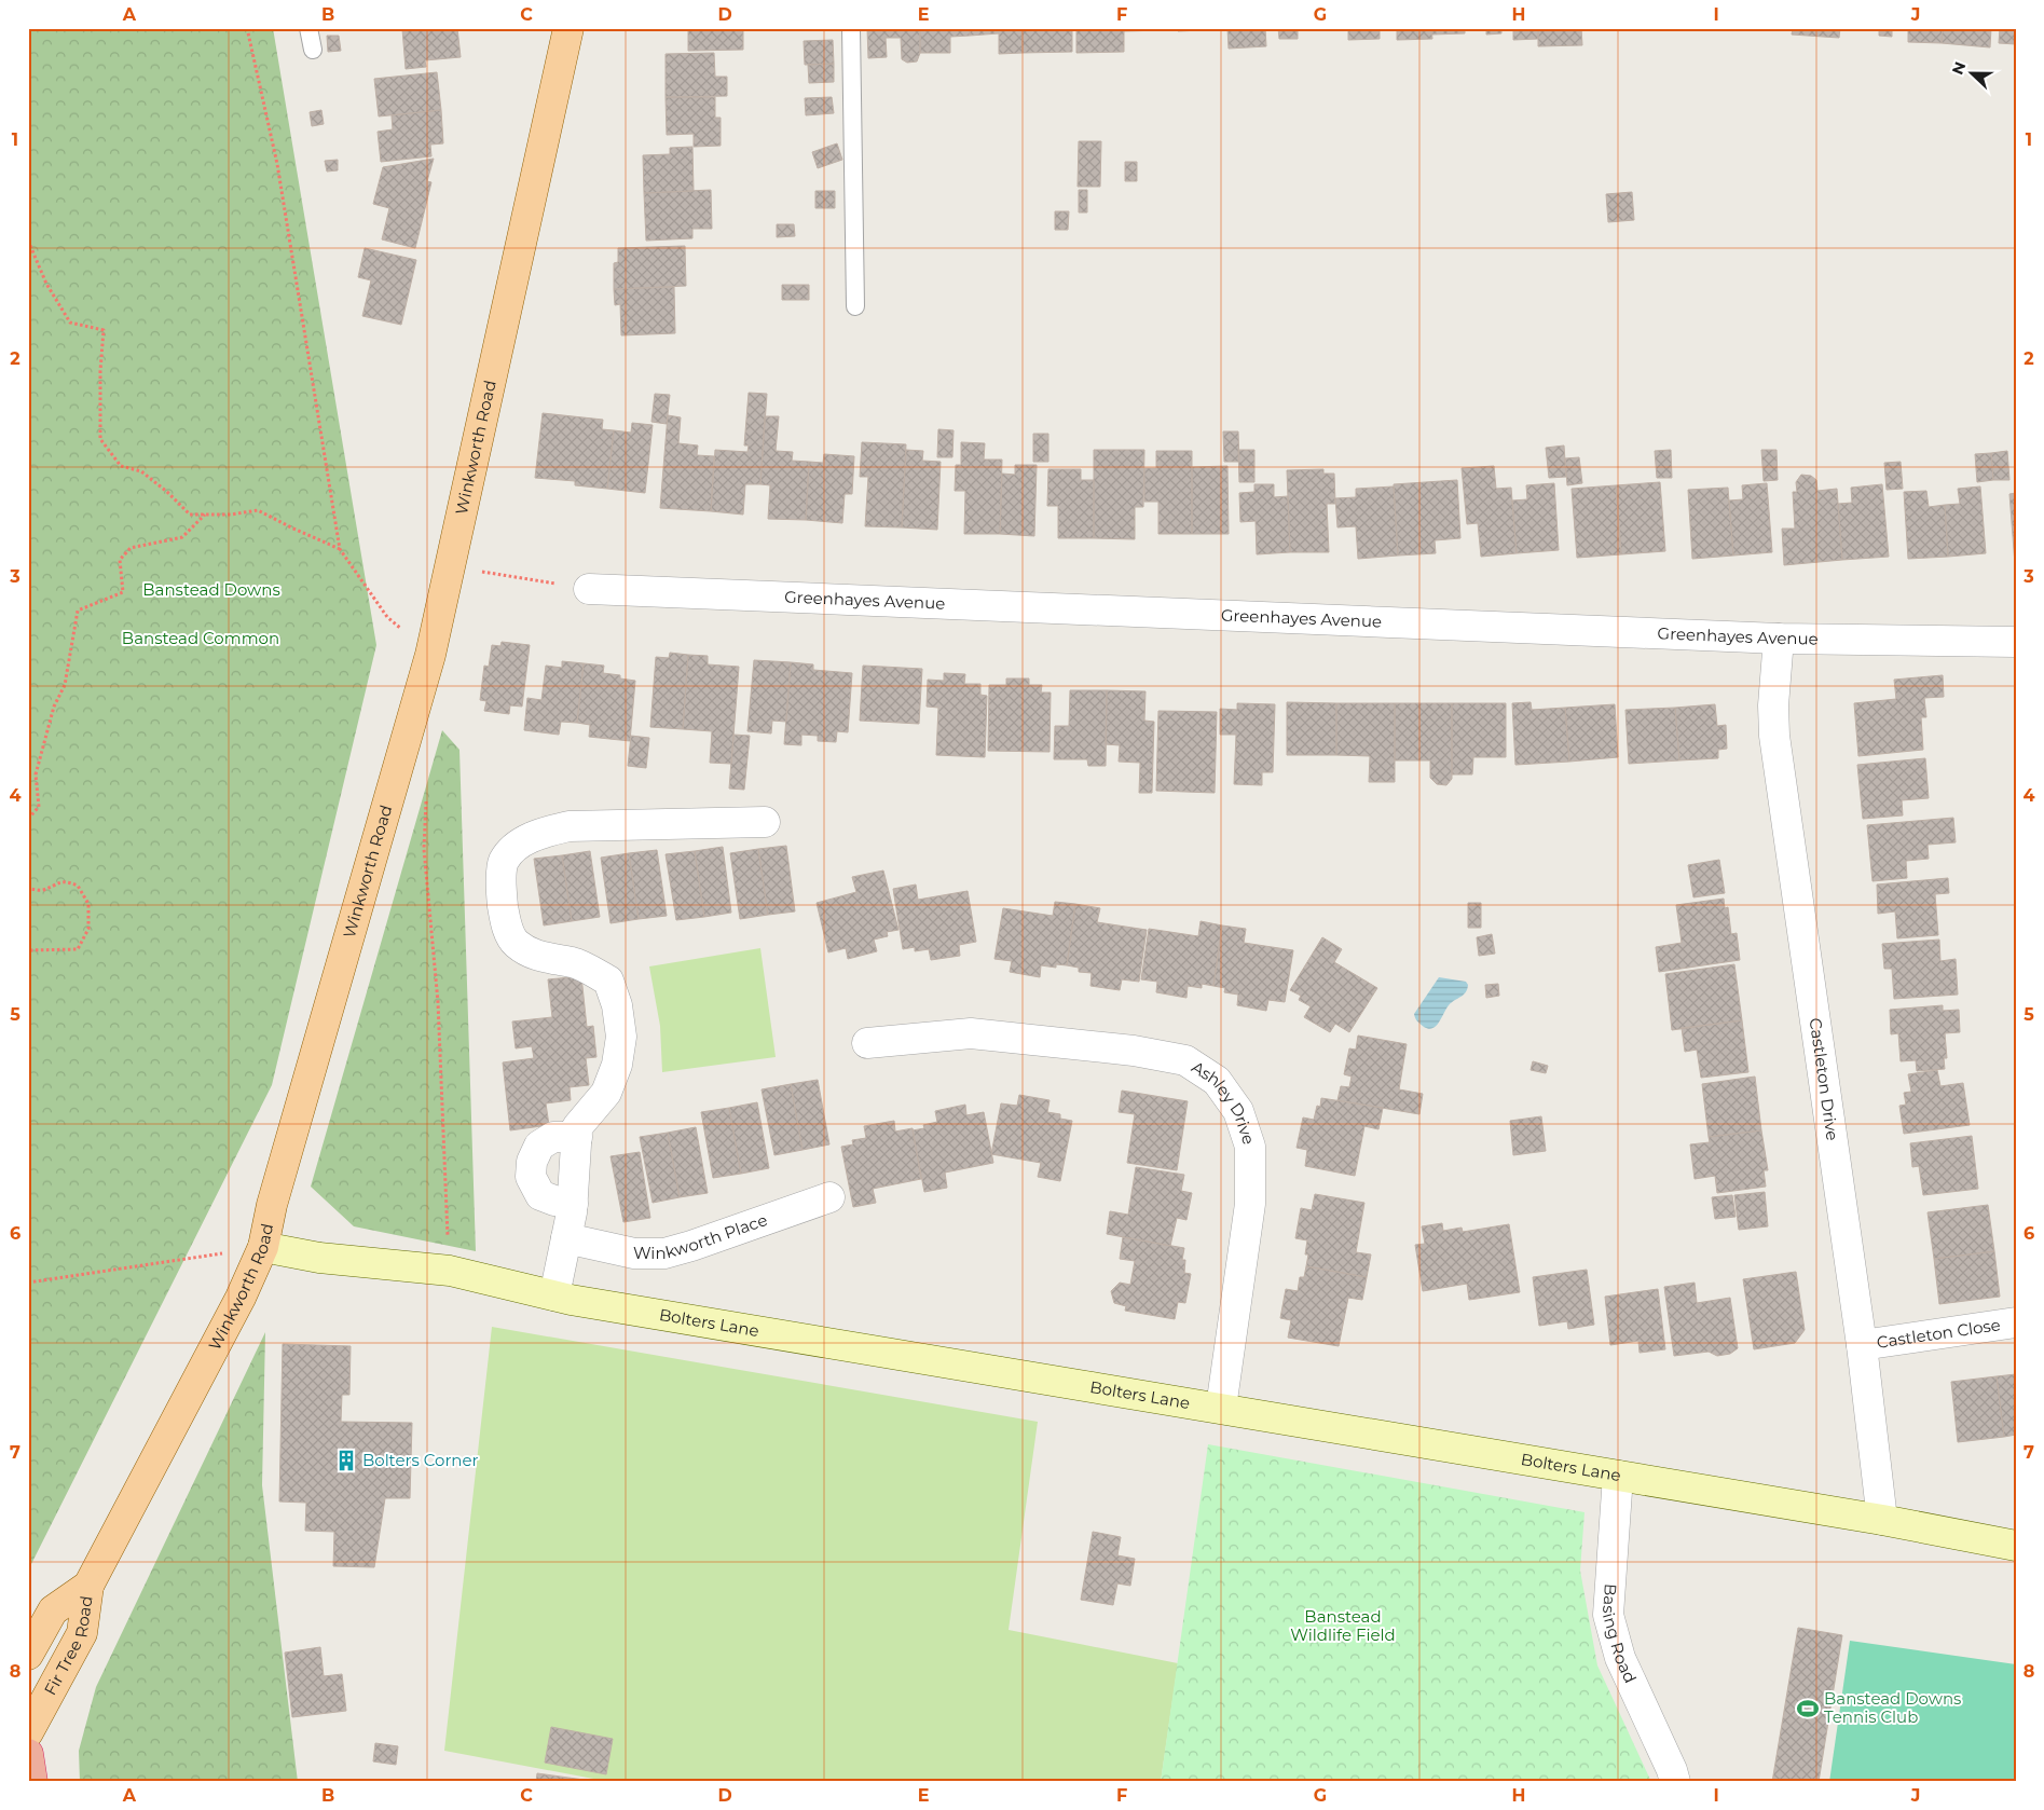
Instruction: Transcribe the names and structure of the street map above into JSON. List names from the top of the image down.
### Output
{
  "streets": {
    "main road": ["Winkworth Road", "Bolters Lane", "Fir Tree Road"],
    "street": [
      "Greenhayes Avenue",
      "Castleton Drive",
      "Ashley Drive",
      "Winkworth Place",
      "Castleton Close",
      "Basing Road"
    ]
  },
  "crossings": [
    ["Winkworth Road", "Bolters Lane"],
    ["Winkworth Road", "Fir Tree Road"],
    ["Greenhayes Avenue", "Castleton Drive"],
    ["Castleton Drive", "Bolters Lane"],
    ["Castleton Drive", "Castleton Close"],
    ["Ashley Drive", "Bolters Lane"],
    ["Bolters Lane", "Basing Road"]
  ],
  "parks": ["Banstead Downs", "Banstead Common", "Banstead Wildlife Field"],
  "places": {
    "building": ["Bolters Corner"],
    "sports": ["Banstead Downs Tennis Club"]
  },
  "north": "left",
  "grid": {
    "columns": [
      "A",
      "B",
      "C",
      "D",
      "E",
      "F",
      "G",
      "H",
      "I",
      "J"
    ],
    "rows": [
      "1",
      "2",
      "3",
      "4",
      "5",
      "6",
      "7",
      "8"
    ]
  }
}
